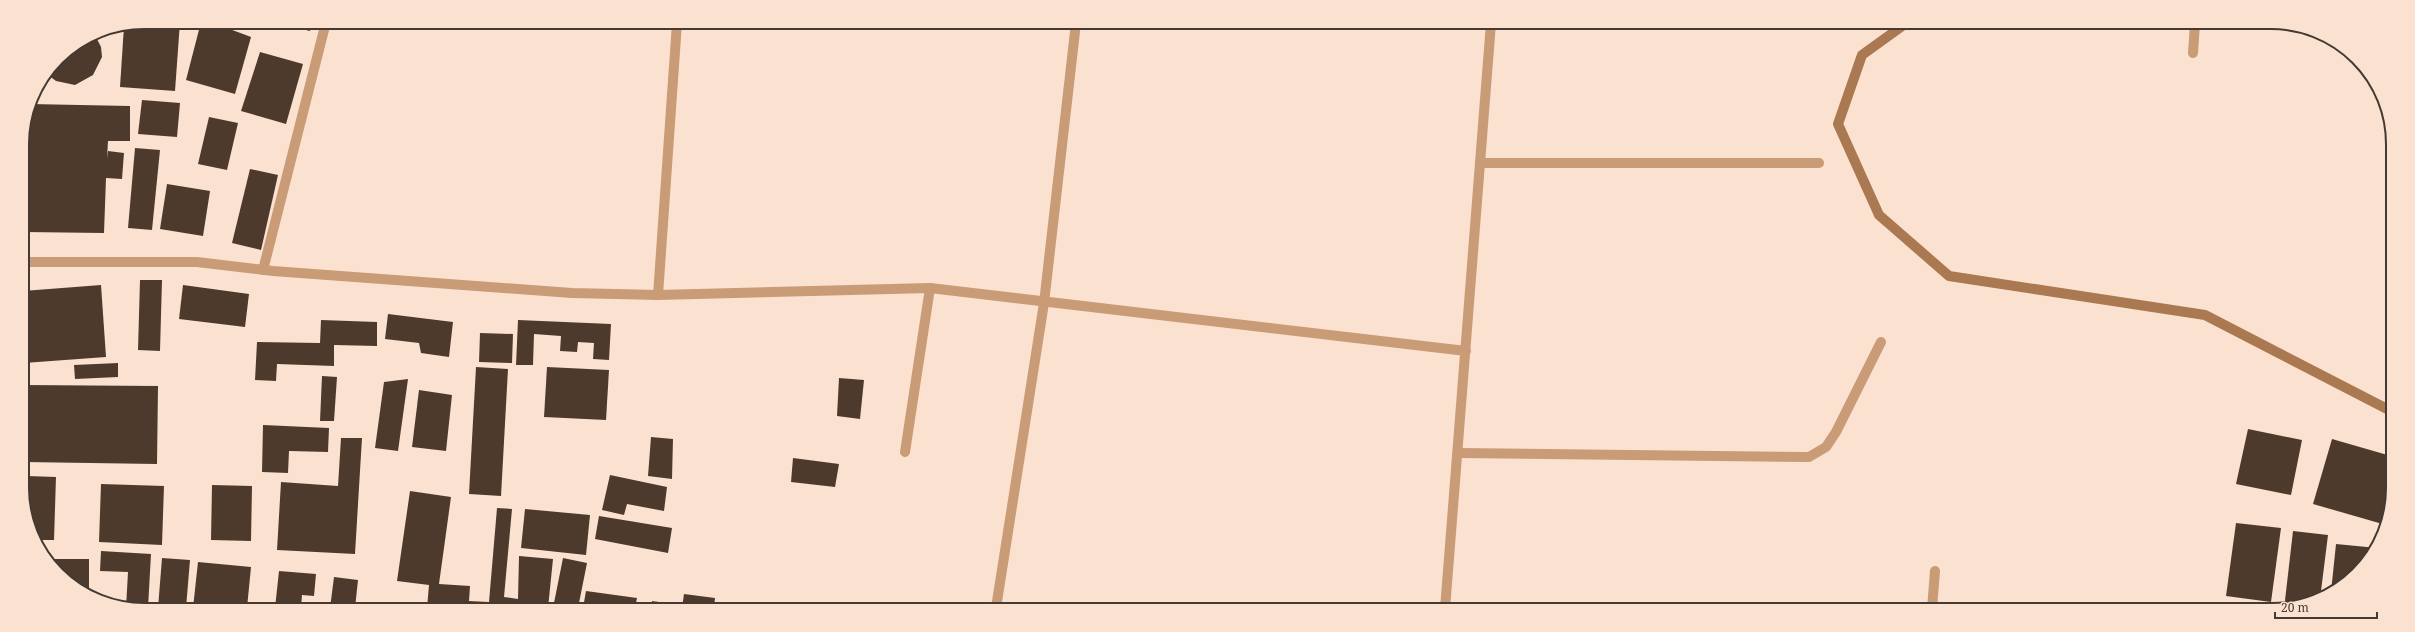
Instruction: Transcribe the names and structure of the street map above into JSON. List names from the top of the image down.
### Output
{
  "scale_bar": "20 m"
}
